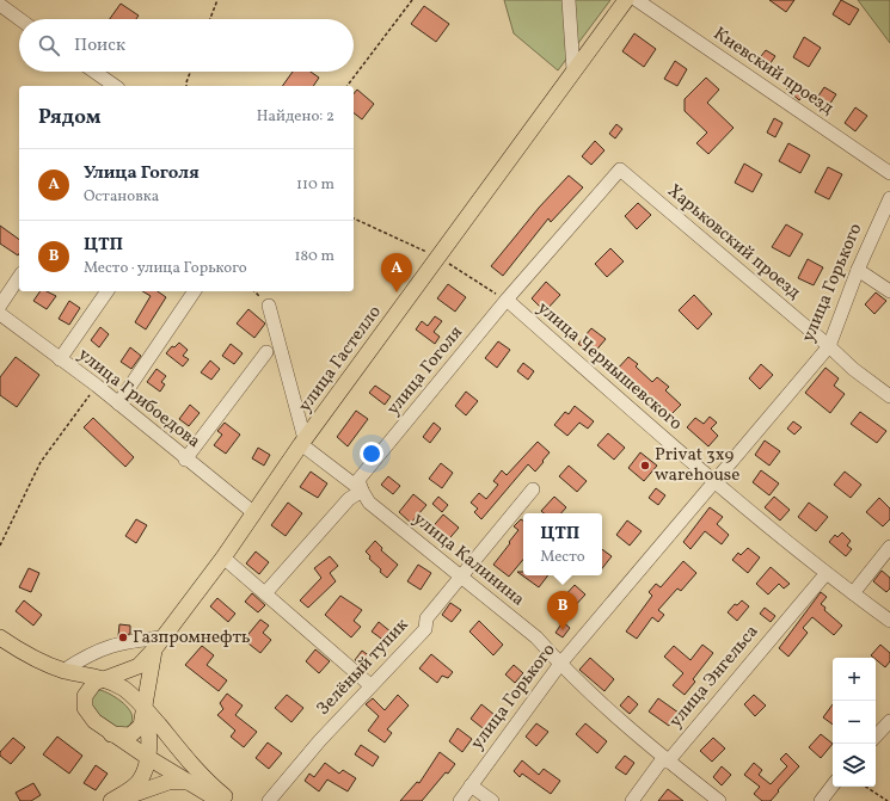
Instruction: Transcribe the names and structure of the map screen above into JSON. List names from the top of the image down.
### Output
{
  "streets": {
    "main road": ["улица Гастелло"],
    "street": [
      "Киевский проезд",
      "Харьковский проезд",
      "улица Горького",
      "улица Чернышевского",
      "улица Гоголя",
      "улица Грибоедова",
      "улица Калинина",
      "Зелёный тупик",
      "улица Энгельса"
    ]
  },
  "crossings": [
    ["Харьковский проезд", "улица Горького"],
    ["Харьковский проезд", "улица Гоголя"],
    ["улица Горького", "улица Чернышевского"],
    ["улица Горького", "улица Калинина"],
    ["улица Гастелло", "улица Грибоедова"],
    ["улица Гастелло", "улица Калинина"],
    ["улица Чернышевского", "улица Гоголя"],
    ["улица Чернышевского", "улица Энгельса"],
    ["улица Гоголя", "улица Калинина"],
    ["улица Калинина", "Зелёный тупик"],
    ["улица Калинина", "улица Энгельса"]
  ],
  "places": ["Privat 3x9 warehouse", "Газпромнефть"],
  "page": {
    "search": "Поиск",
    "heading": ["Рядом", "Найдено: 2"],
    "list": [
      {
        "mark": "A",
        "name": "Улица Гоголя",
        "note": "Остановка",
        "value": "110 m"
      },
      {
        "mark": "B",
        "name": "ЦТП",
        "note": "Место · улица Горького",
        "value": "180 m"
      }
    ],
    "pins": ["A", "B"],
    "popup": ["ЦТП", "Место"],
    "map_buttons": ["+", "−"]
  }
}
